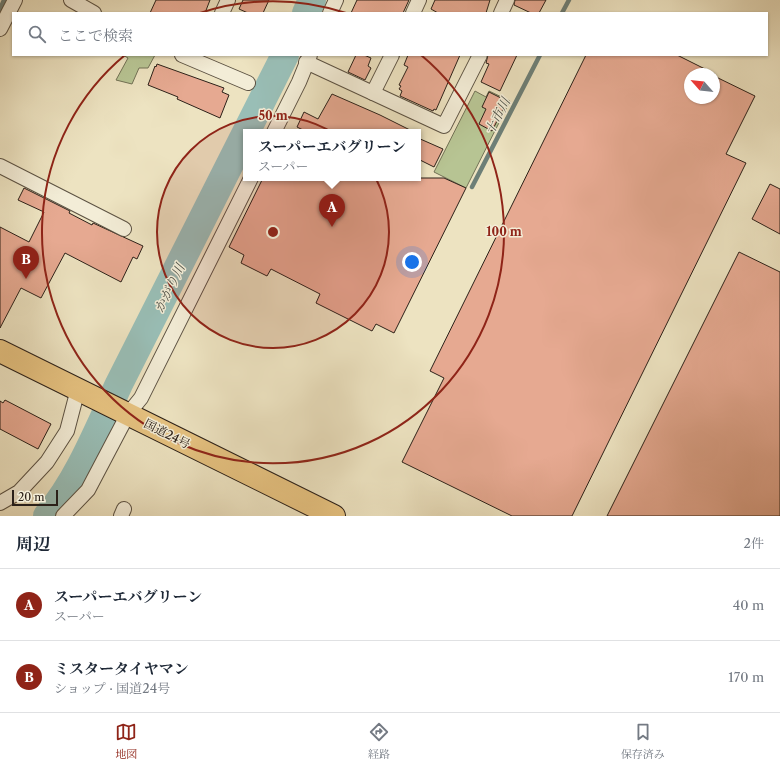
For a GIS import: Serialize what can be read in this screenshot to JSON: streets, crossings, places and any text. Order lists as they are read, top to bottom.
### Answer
{
  "streets": {
    "highway": ["国道24号"]
  },
  "water": ["十市川", "かがり川"],
  "scale_bar": "20 m",
  "north": "top left",
  "page": {
    "search": "ここで検索",
    "popup": ["スーパーエバグリーン", "スーパー"],
    "pins": ["A", "B"],
    "scale": "20 m",
    "heading": ["周辺", "2件"],
    "list": [
      {
        "mark": "A",
        "name": "スーパーエバグリーン",
        "note": "スーパー",
        "value": "40 m"
      },
      {
        "mark": "B",
        "name": "ミスタータイヤマン",
        "note": "ショップ · 国道24号",
        "value": "170 m"
      }
    ],
    "nav": ["地図", "経路", "保存済み"]
  },
  "rings": ["50 m", "100 m"]
}
